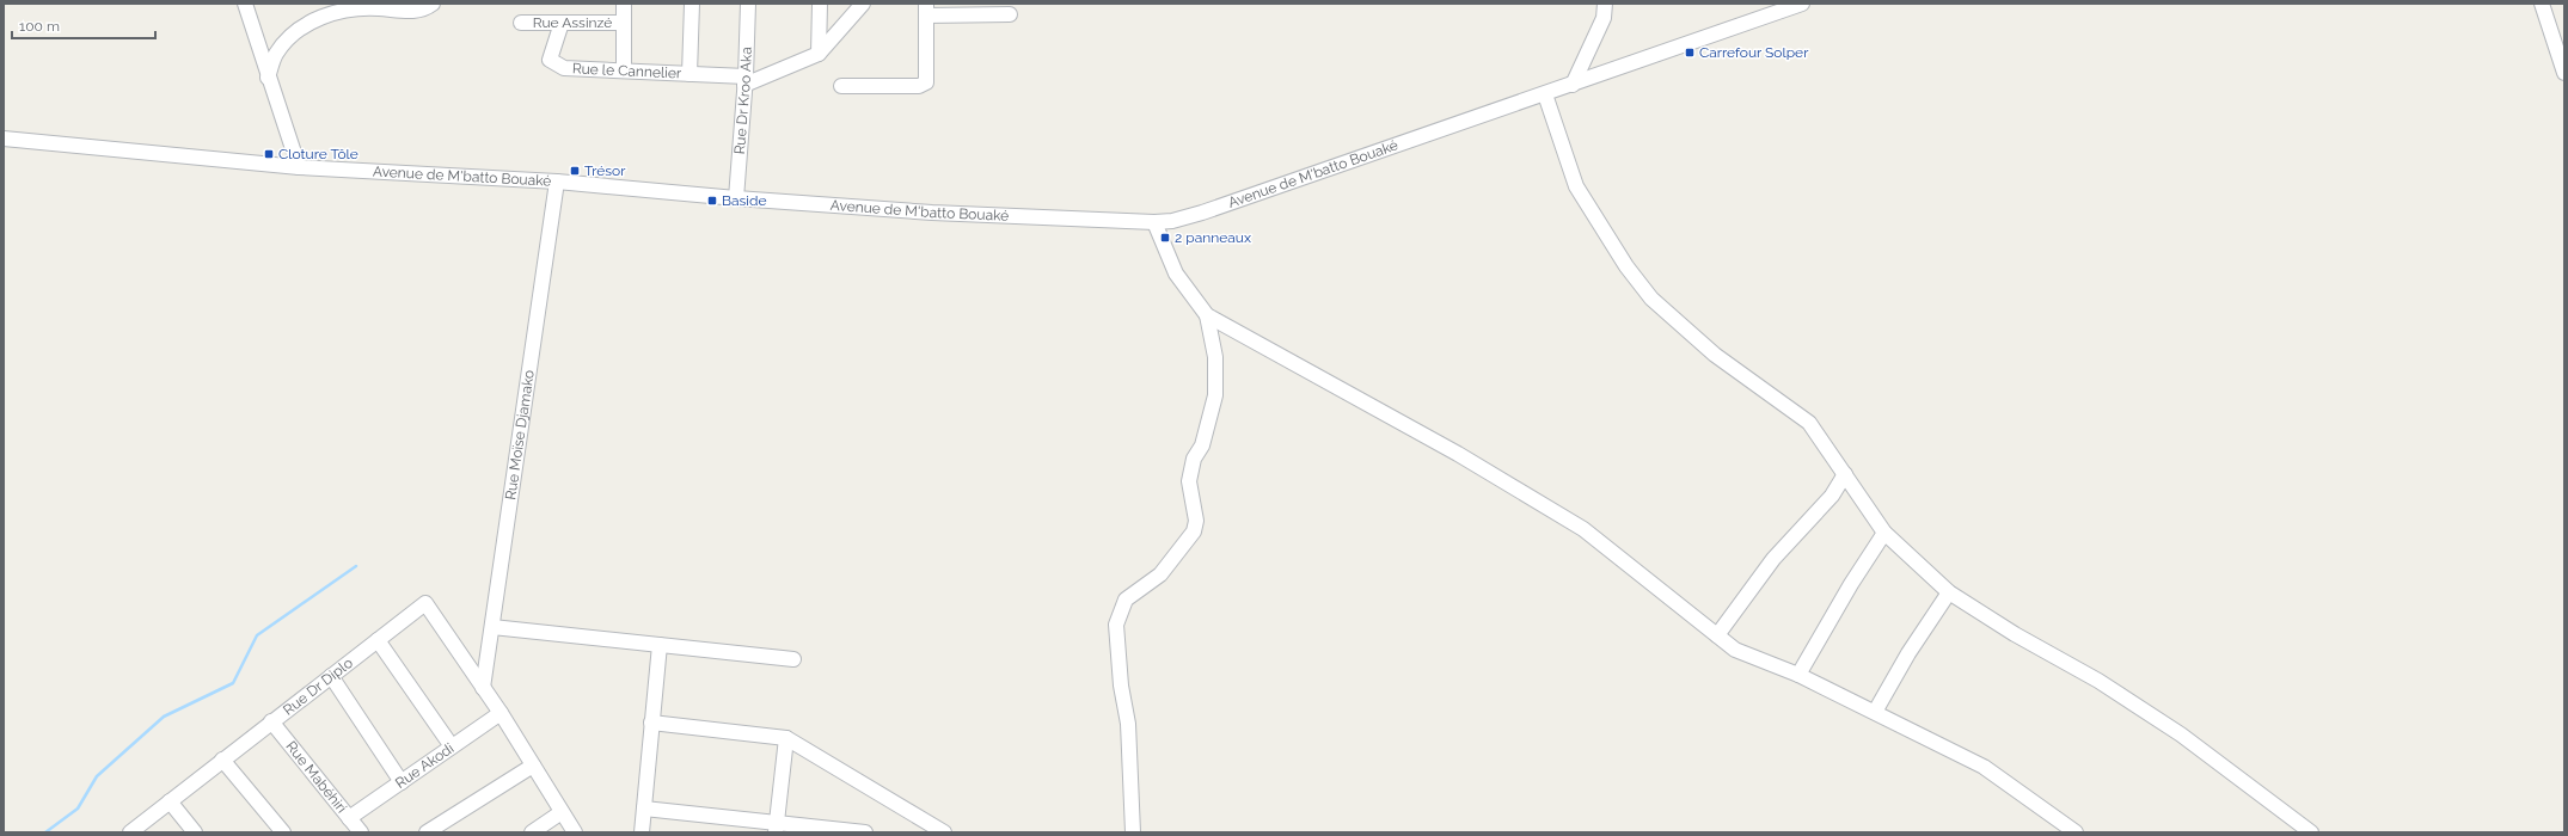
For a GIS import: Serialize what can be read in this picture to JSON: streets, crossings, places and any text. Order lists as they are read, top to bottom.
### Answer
{
  "streets": {
    "street": [
      "Rue Assinzé",
      "Rue le Cannelier",
      "Rue Dr Kroo Aka",
      "Avenue de M'batto Bouaké",
      "Rue Moïse Djamako",
      "Rue Dr Diplo",
      "Rue Akodi",
      "Rue Mabéhiri"
    ]
  },
  "crossings": [
    ["Rue Assinzé", "Rue le Cannelier"],
    ["Rue le Cannelier", "Rue Dr Kroo Aka"],
    ["Rue Dr Kroo Aka", "Avenue de M'batto Bouaké"],
    ["Avenue de M'batto Bouaké", "Rue Moïse Djamako"],
    ["Rue Moïse Djamako", "Rue Dr Diplo"],
    ["Rue Dr Diplo", "Rue Mabéhiri"],
    ["Rue Akodi", "Rue Mabéhiri"]
  ],
  "places": {
    "transit": [
      "Carrefour Solper",
      "Cloture Tôle",
      "Trésor",
      "Baside",
      "2 panneaux"
    ]
  },
  "scale_bar": "100 m"
}
